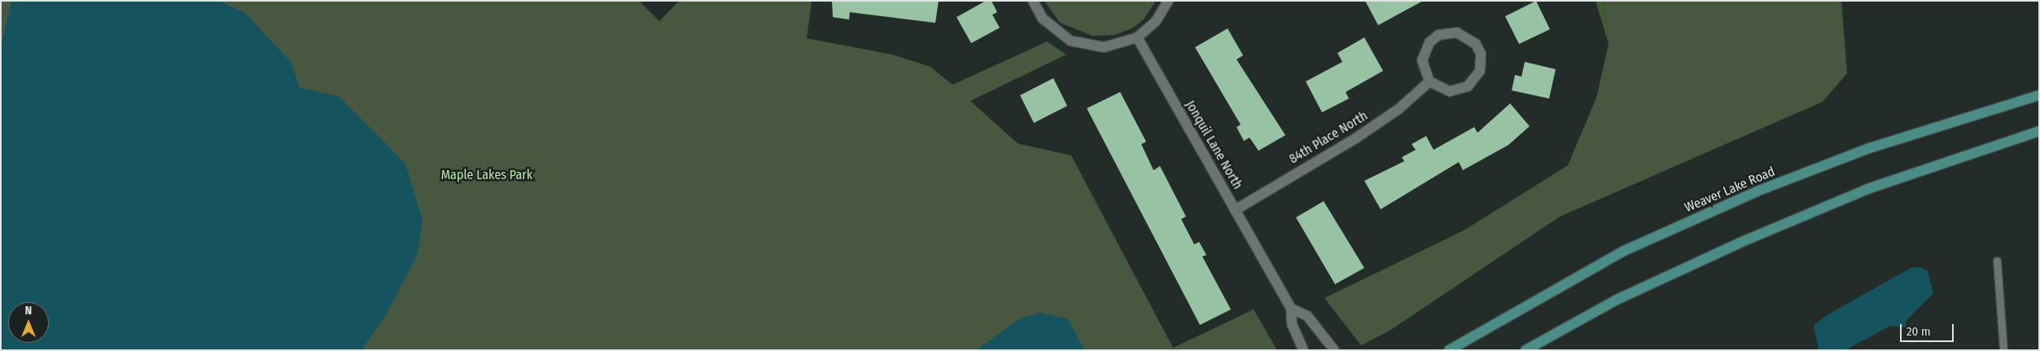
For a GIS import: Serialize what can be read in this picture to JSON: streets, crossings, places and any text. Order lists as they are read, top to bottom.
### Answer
{
  "streets": {
    "main road": ["Weaver Lake Road"],
    "street": ["84th Place North", "Jonquil Lane North"]
  },
  "crossings": [
    ["84th Place North", "Jonquil Lane North"]
  ],
  "parks": ["Maple Lakes Park"],
  "scale_bar": "20 m",
  "north": "top"
}
